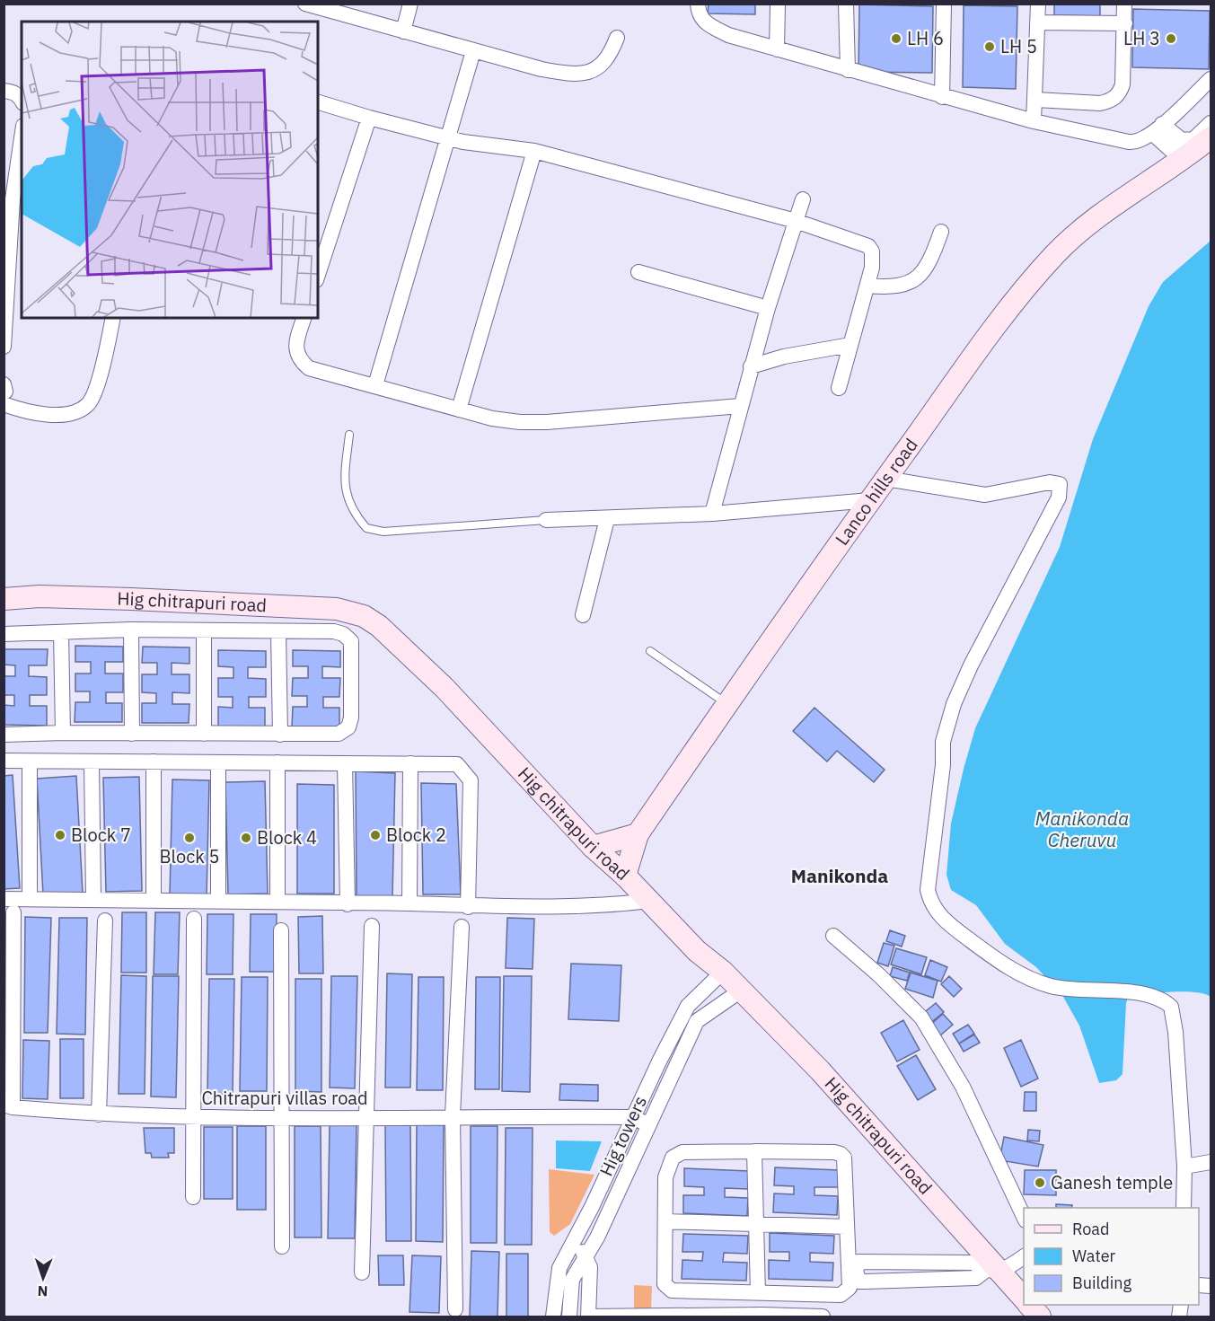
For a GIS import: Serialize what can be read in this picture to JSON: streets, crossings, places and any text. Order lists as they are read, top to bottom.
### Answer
{
  "streets": {
    "street": [
      "Lanco hills road",
      "Hig chitrapuri road",
      "Chitrapuri villas road",
      "Hig towers"
    ]
  },
  "crossings": [
    ["Lanco hills road", "Hig chitrapuri road"],
    ["Hig chitrapuri road", "Hig towers"]
  ],
  "districts": ["Manikonda"],
  "water": ["Manikonda Cheruvu"],
  "places": [
    "LH 6",
    "LH 3",
    "LH 5",
    "Block 7",
    "Block 2",
    "Block 5",
    "Block 4",
    "Ganesh temple"
  ],
  "legend": ["Road", "Water", "Building"],
  "north": "bottom"
}
